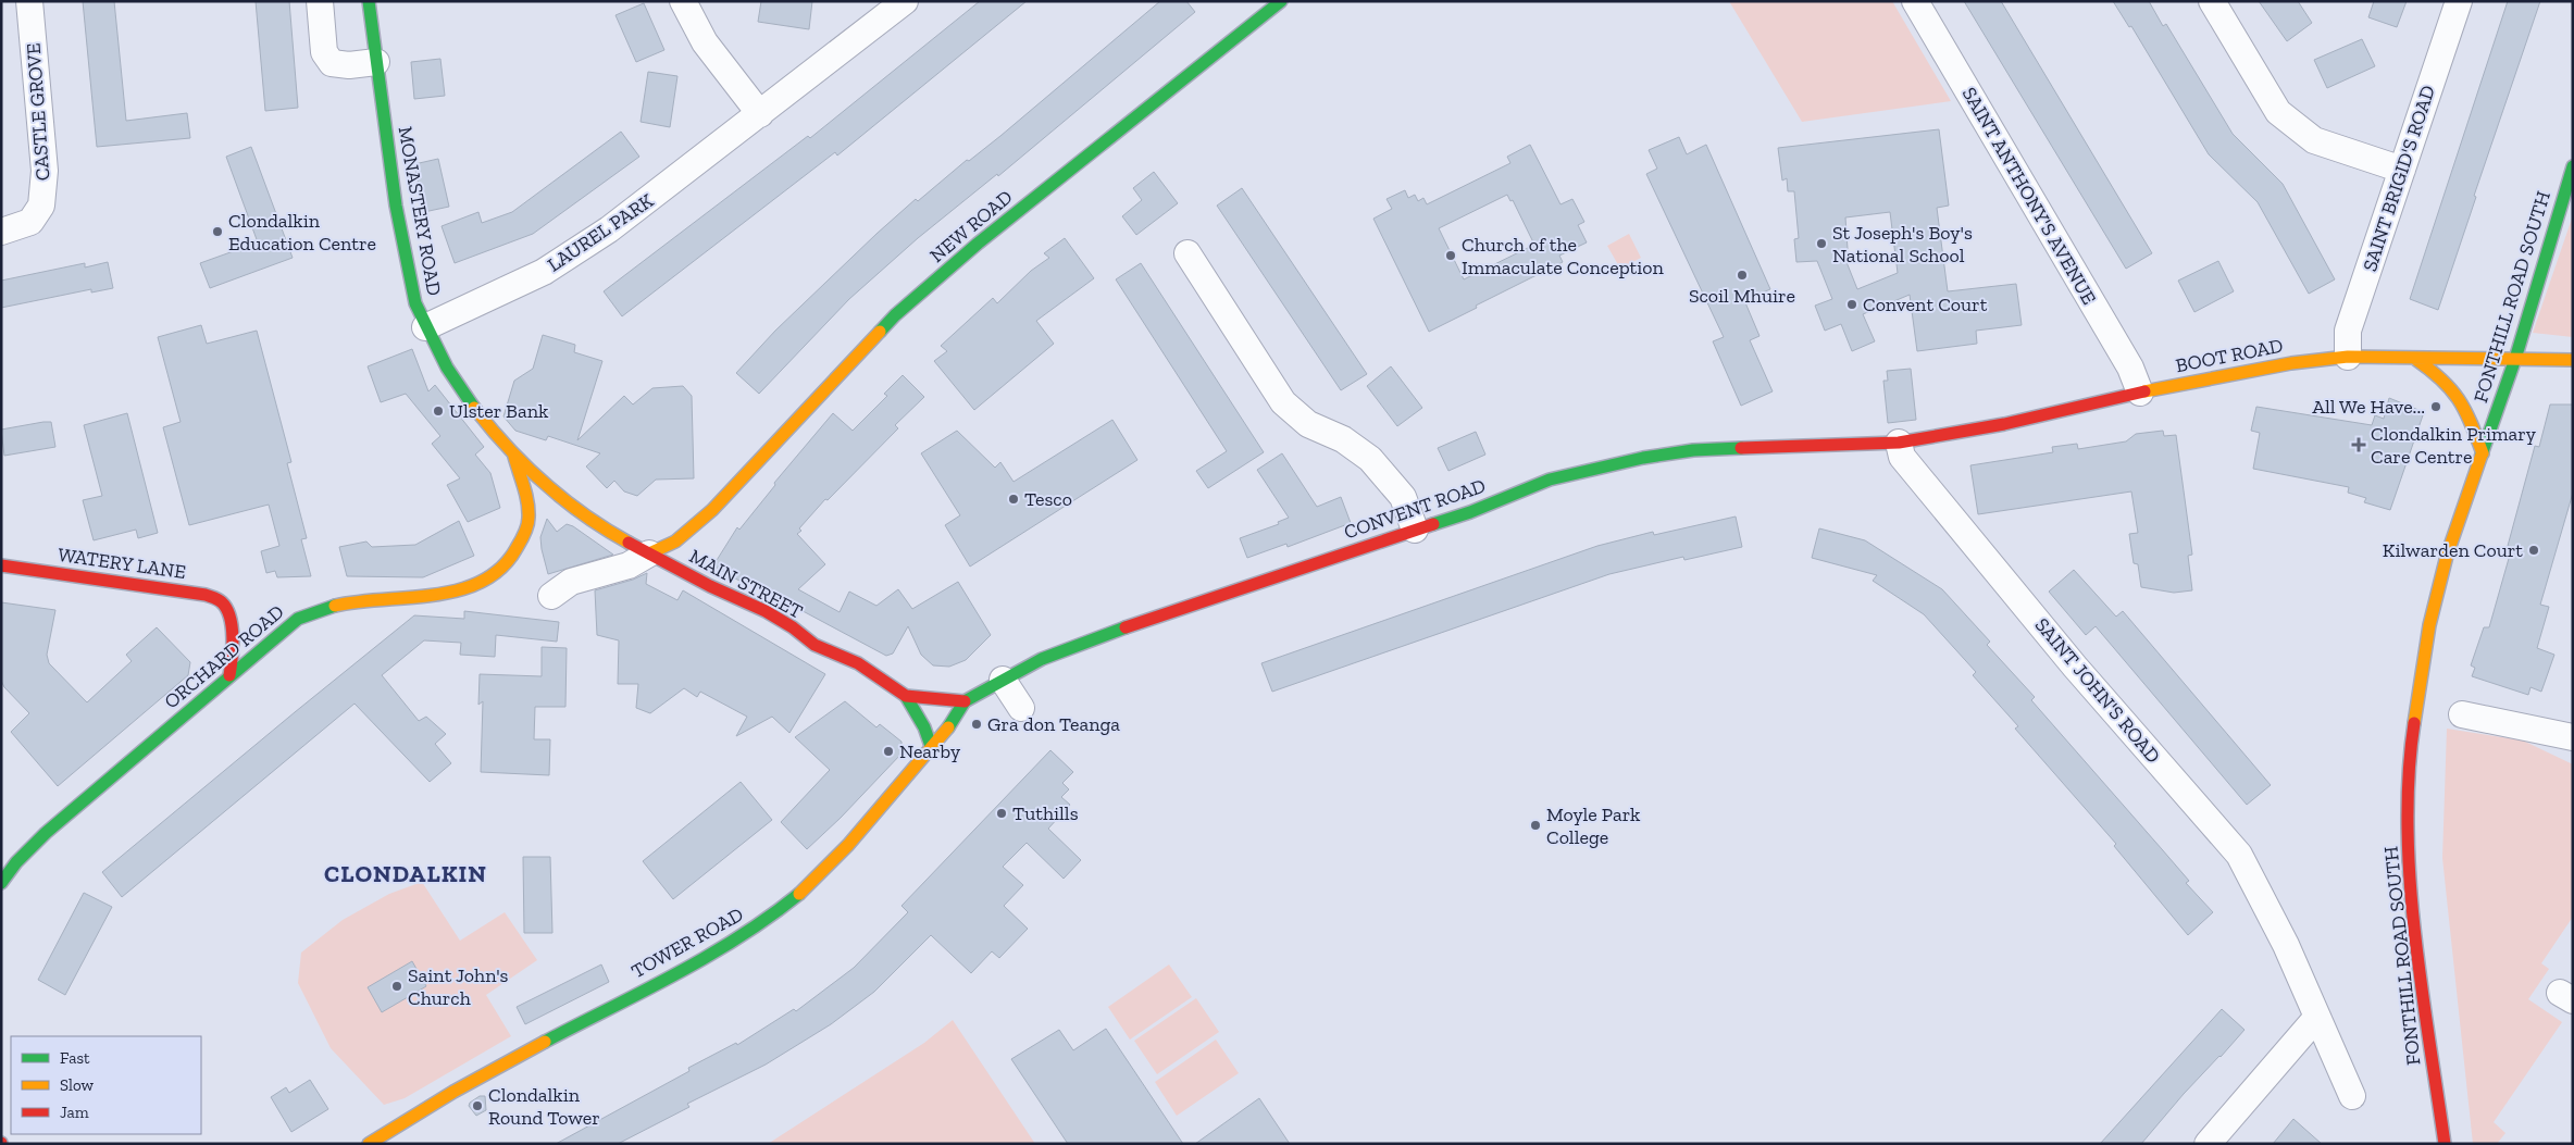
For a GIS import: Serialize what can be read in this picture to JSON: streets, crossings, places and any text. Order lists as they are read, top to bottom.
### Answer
{
  "streets": {
    "street": [
      "CASTLE GROVE",
      "SAINT BRIGID'S ROAD",
      "SAINT ANTHONY'S AVENUE",
      "MONASTERY ROAD",
      "NEW ROAD",
      "LAUREL PARK",
      "FONTHILL ROAD SOUTH",
      "BOOT ROAD",
      "CONVENT ROAD",
      "WATERY LANE",
      "MAIN STREET",
      "ORCHARD ROAD",
      "SAINT JOHN'S ROAD",
      "TOWER ROAD"
    ]
  },
  "crossings": [
    ["SAINT BRIGID'S ROAD", "BOOT ROAD"],
    ["SAINT ANTHONY'S AVENUE", "BOOT ROAD"],
    ["MONASTERY ROAD", "LAUREL PARK"],
    ["MONASTERY ROAD", "MAIN STREET"],
    ["MONASTERY ROAD", "ORCHARD ROAD"],
    ["NEW ROAD", "MAIN STREET"],
    ["FONTHILL ROAD SOUTH", "BOOT ROAD"],
    ["BOOT ROAD", "CONVENT ROAD"],
    ["BOOT ROAD", "SAINT JOHN'S ROAD"],
    ["CONVENT ROAD", "MAIN STREET"],
    ["CONVENT ROAD", "SAINT JOHN'S ROAD"],
    ["CONVENT ROAD", "TOWER ROAD"],
    ["MAIN STREET", "TOWER ROAD"]
  ],
  "districts": ["CLONDALKIN"],
  "places": {
    "other": [
      "Clondalkin Education Centre",
      "St Joseph's Boy's National School",
      "Church of the Immaculate Conception",
      "Scoil Mhuire",
      "Convent Court",
      "All We Have...",
      "Ulster Bank",
      "Tesco",
      "Kilwarden Court",
      "Gra don Teanga",
      "Nearby",
      "Tuthills",
      "Moyle Park College",
      "Saint John's Church",
      "Clondalkin Round Tower"
    ],
    "health": ["Clondalkin Primary Care Centre"]
  },
  "legend": ["Fast", "Slow", "Jam"]
}
